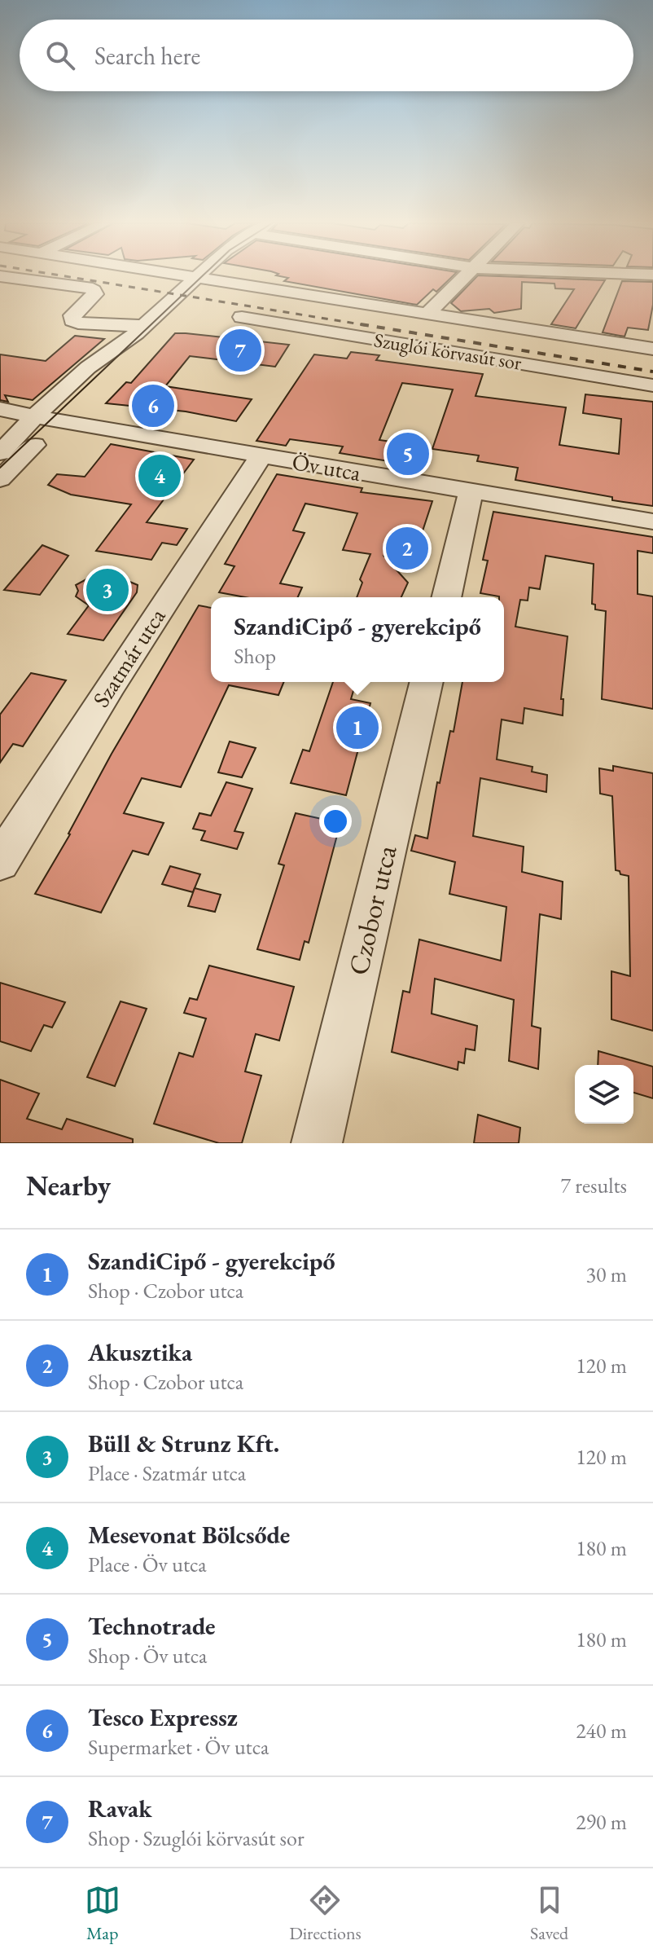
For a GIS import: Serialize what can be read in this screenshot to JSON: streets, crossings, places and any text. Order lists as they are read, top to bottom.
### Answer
{
  "streets": {
    "street": [
      "Szuglói körvasút sor",
      "Öv utca",
      "Szatmár utca",
      "Czobor utca"
    ]
  },
  "crossings": [
    ["Öv utca", "Szatmár utca"]
  ],
  "page": {
    "search": "Search here",
    "pins": [
      "7",
      "6",
      "5",
      "4",
      "2",
      "3",
      "1"
    ],
    "popup": ["SzandiCipő - gyerekcipő", "Shop"],
    "heading": ["Nearby", "7 results"],
    "list": [
      {
        "mark": "1",
        "name": "SzandiCipő - gyerekcipő",
        "note": "Shop · Czobor utca",
        "value": "30 m"
      },
      {
        "mark": "2",
        "name": "Akusztika",
        "note": "Shop · Czobor utca",
        "value": "120 m"
      },
      {
        "mark": "3",
        "name": "Büll & Strunz Kft.",
        "note": "Place · Szatmár utca",
        "value": "120 m"
      },
      {
        "mark": "4",
        "name": "Mesevonat Bölcsőde",
        "note": "Place · Öv utca",
        "value": "180 m"
      },
      {
        "mark": "5",
        "name": "Technotrade",
        "note": "Shop · Öv utca",
        "value": "180 m"
      },
      {
        "mark": "6",
        "name": "Tesco Expressz",
        "note": "Supermarket · Öv utca",
        "value": "240 m"
      },
      {
        "mark": "7",
        "name": "Ravak",
        "note": "Shop · Szuglói körvasút sor",
        "value": "290 m"
      }
    ],
    "nav": ["Map", "Directions", "Saved"]
  }
}
